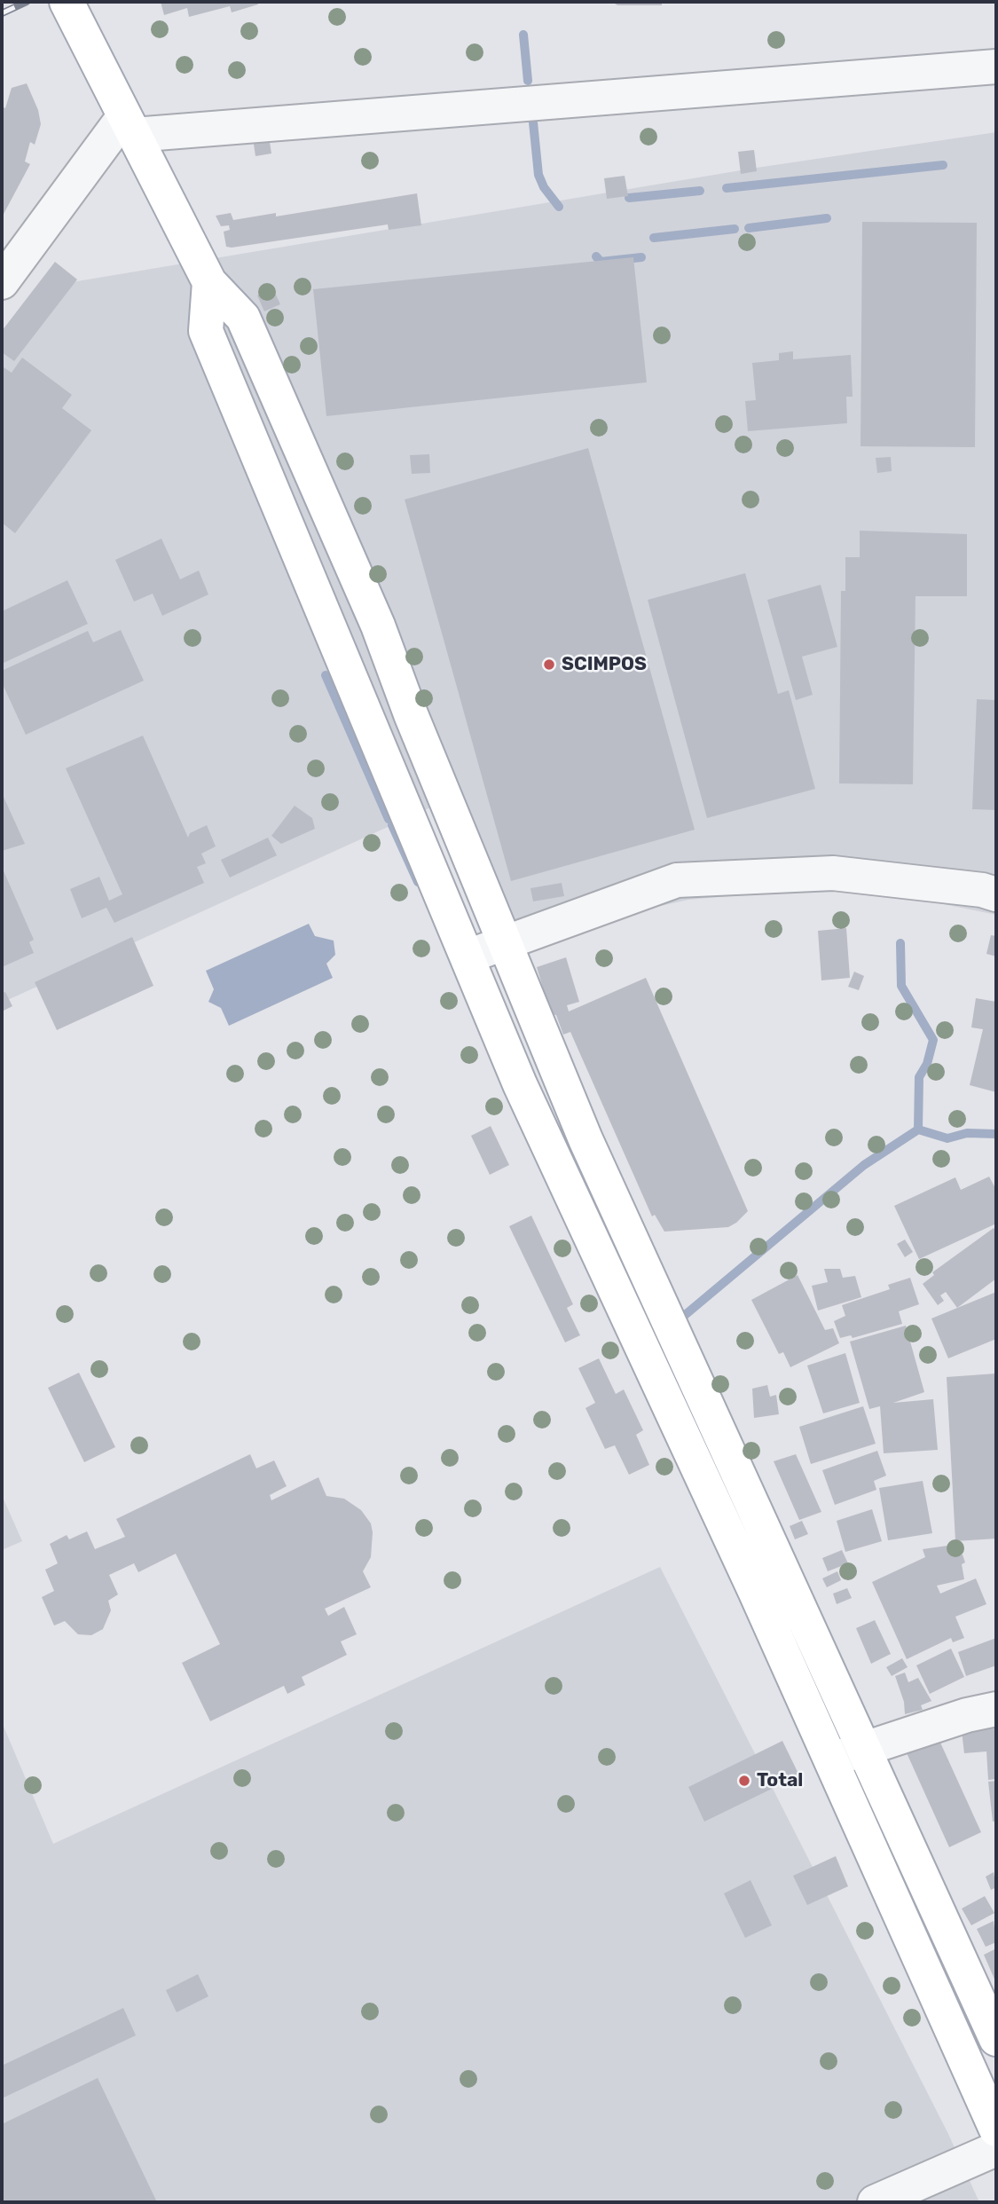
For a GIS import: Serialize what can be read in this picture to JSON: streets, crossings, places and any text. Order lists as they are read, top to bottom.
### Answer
{
  "places": ["SCIMPOS", "Total"]
}
